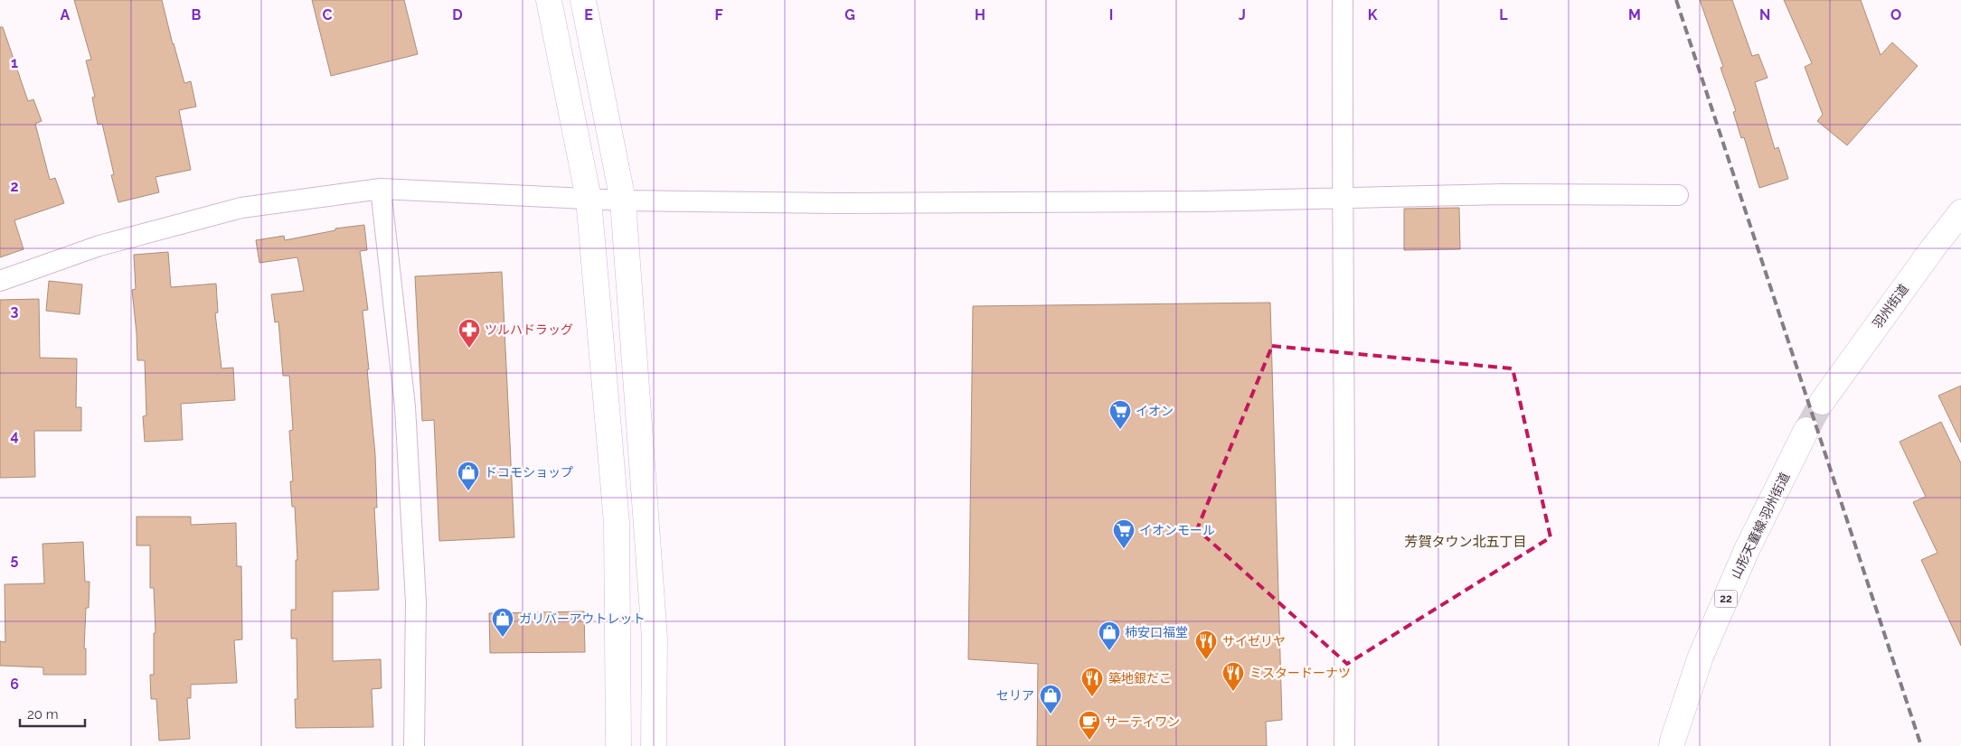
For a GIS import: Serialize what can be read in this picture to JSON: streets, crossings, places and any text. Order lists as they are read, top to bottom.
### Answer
{
  "streets": {
    "street": ["羽州街道", "山形天童線;羽州街道", "22"]
  },
  "districts": ["芳賀タウン北五丁目"],
  "places": {
    "pharmacy": ["ツルハドラッグ"],
    "supermarket": ["イオン", "イオンモール"],
    "shop": [
      "ドコモショップ",
      "ガリバーアウトレット",
      "柿安口福堂",
      "セリア"
    ],
    "restaurant": ["サイゼリヤ", "ミスタードーナツ", "築地銀だこ"],
    "cafe": ["サーティワン"]
  },
  "scale_bar": "20 m",
  "grid": {
    "columns": [
      "A",
      "B",
      "C",
      "D",
      "E",
      "F",
      "G",
      "H",
      "I",
      "J",
      "K",
      "L",
      "M",
      "N",
      "O"
    ],
    "rows": [
      "1",
      "2",
      "3",
      "4",
      "5",
      "6"
    ]
  }
}
